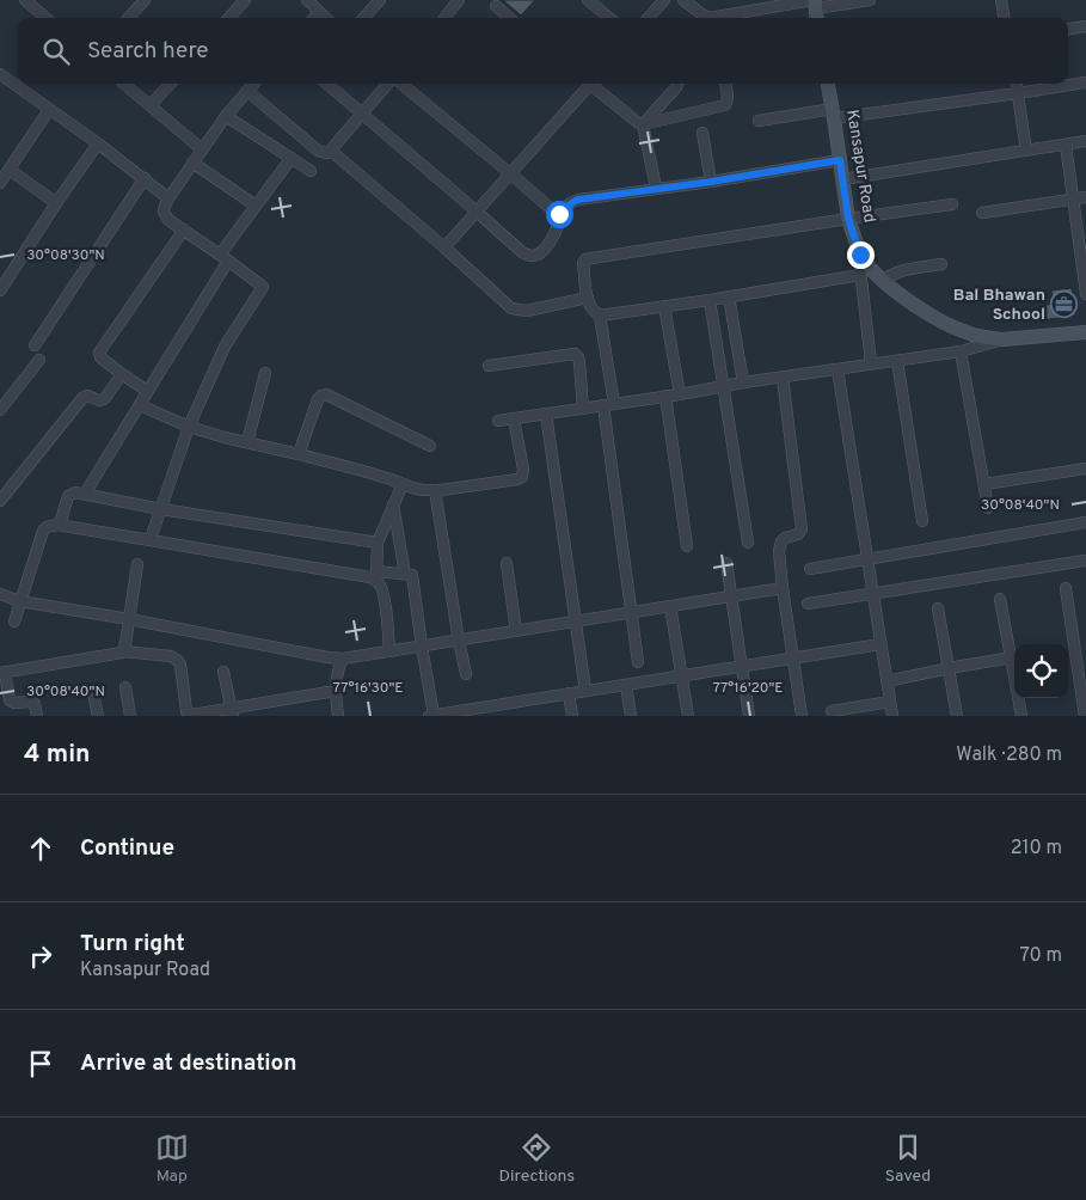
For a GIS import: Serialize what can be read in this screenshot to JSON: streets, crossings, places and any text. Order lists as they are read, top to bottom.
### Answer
{
  "streets": {
    "street": ["Kansapur Road"]
  },
  "places": {
    "office": ["Bal Bhawan School"]
  },
  "page": {
    "search": "Search here",
    "heading": ["4 min", "Walk · 280 m"],
    "list": [
      ["Continue", "210 m"],
      ["Turn right", "Kansapur Road", "70 m"],
      "Arrive at destination"
    ],
    "nav": ["Map", "Directions", "Saved"]
  },
  "coordinates": [
    "30°08'30\"N",
    "30°08'40\"N",
    "77°16'30\"E",
    "77°16'20\"E"
  ]
}
